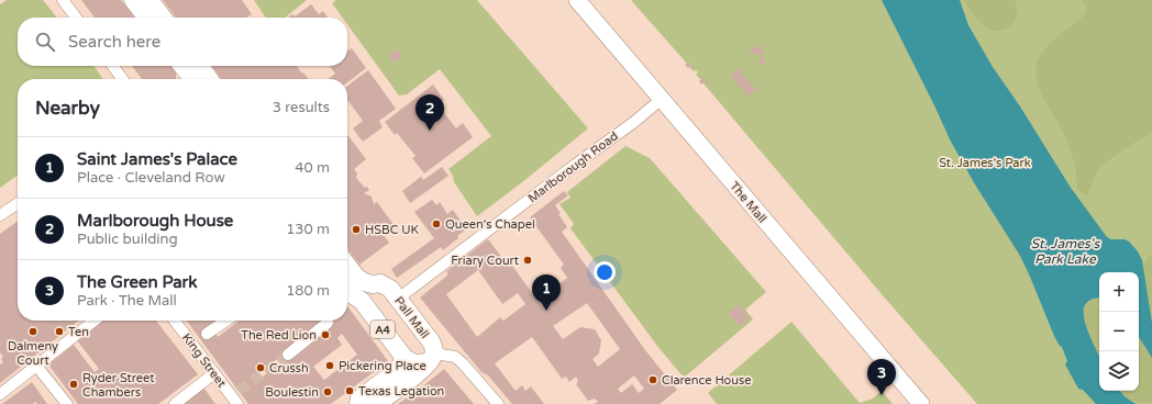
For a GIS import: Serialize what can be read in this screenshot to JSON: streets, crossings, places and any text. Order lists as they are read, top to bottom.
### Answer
{
  "streets": {
    "main road": ["Pall Mall", "A4"],
    "street": ["Marlborough Road", "The Mall", "King Street"]
  },
  "crossings": [
    ["Marlborough Road", "The Mall"],
    ["Marlborough Road", "Pall Mall"]
  ],
  "water": ["St. James's Park Lake"],
  "parks": ["St. James's Park"],
  "places": [
    "Queen's Chapel",
    "HSBC UK",
    "Friary Court",
    "Dalmeny Court",
    "Ten",
    "The Red Lion",
    "Pickering Place",
    "Crussh",
    "Clarence House",
    "Ryder Street Chambers",
    "Texas Legation",
    "Boulestin"
  ],
  "page": {
    "search": "Search here",
    "heading": ["Nearby", "3 results"],
    "pins": ["2", "1", "3"],
    "list": [
      {
        "mark": "1",
        "name": "Saint James's Palace",
        "note": "Place · Cleveland Row",
        "value": "40 m"
      },
      {
        "mark": "2",
        "name": "Marlborough House",
        "note": "Public building",
        "value": "130 m"
      },
      {
        "mark": "3",
        "name": "The Green Park",
        "note": "Park · The Mall",
        "value": "180 m"
      }
    ],
    "map_buttons": ["+", "−"]
  }
}
